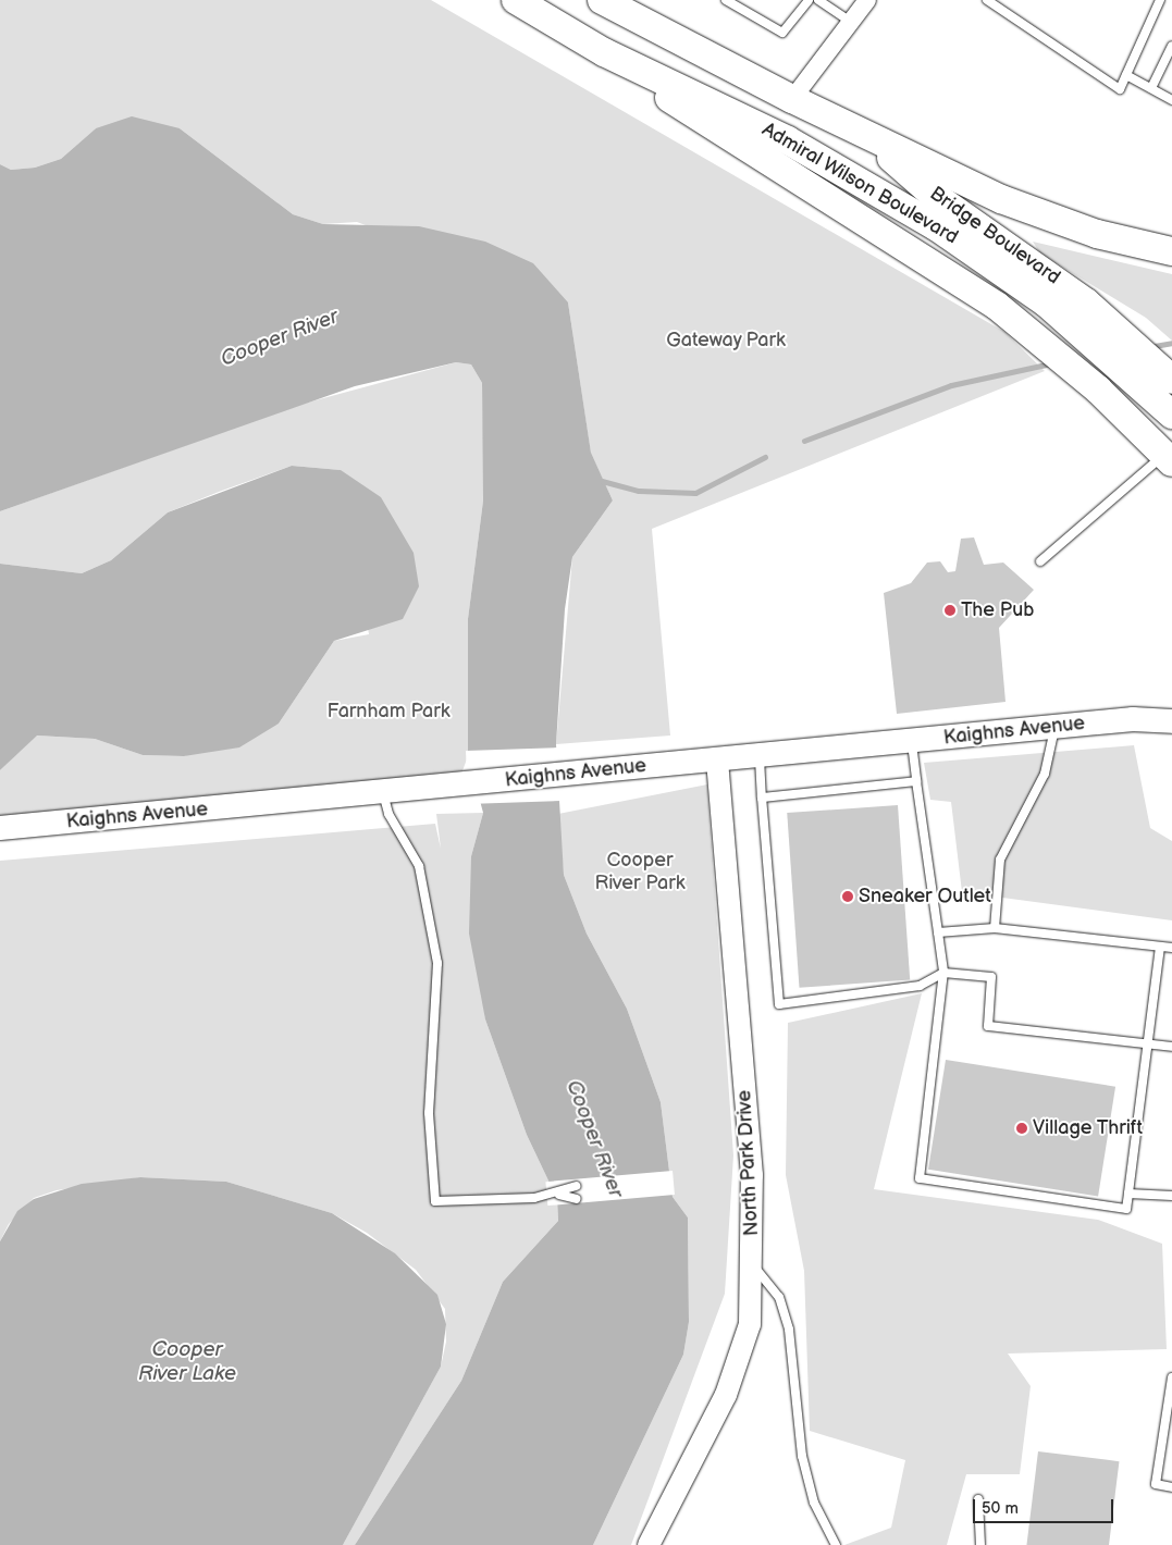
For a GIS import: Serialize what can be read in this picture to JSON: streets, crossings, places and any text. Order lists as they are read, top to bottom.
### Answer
{
  "streets": {
    "highway": ["Admiral Wilson Boulevard", "Bridge Boulevard"],
    "main road": ["Kaighns Avenue"],
    "street": ["North Park Drive"]
  },
  "crossings": [
    ["Admiral Wilson Boulevard", "Bridge Boulevard"],
    ["Kaighns Avenue", "North Park Drive"]
  ],
  "water": ["Cooper River", "Cooper River Lake"],
  "parks": ["Gateway Park", "Farnham Park", "Cooper River Park"],
  "places": ["The Pub", "Sneaker Outlet", "Village Thrift"],
  "scale_bar": "50 m"
}
